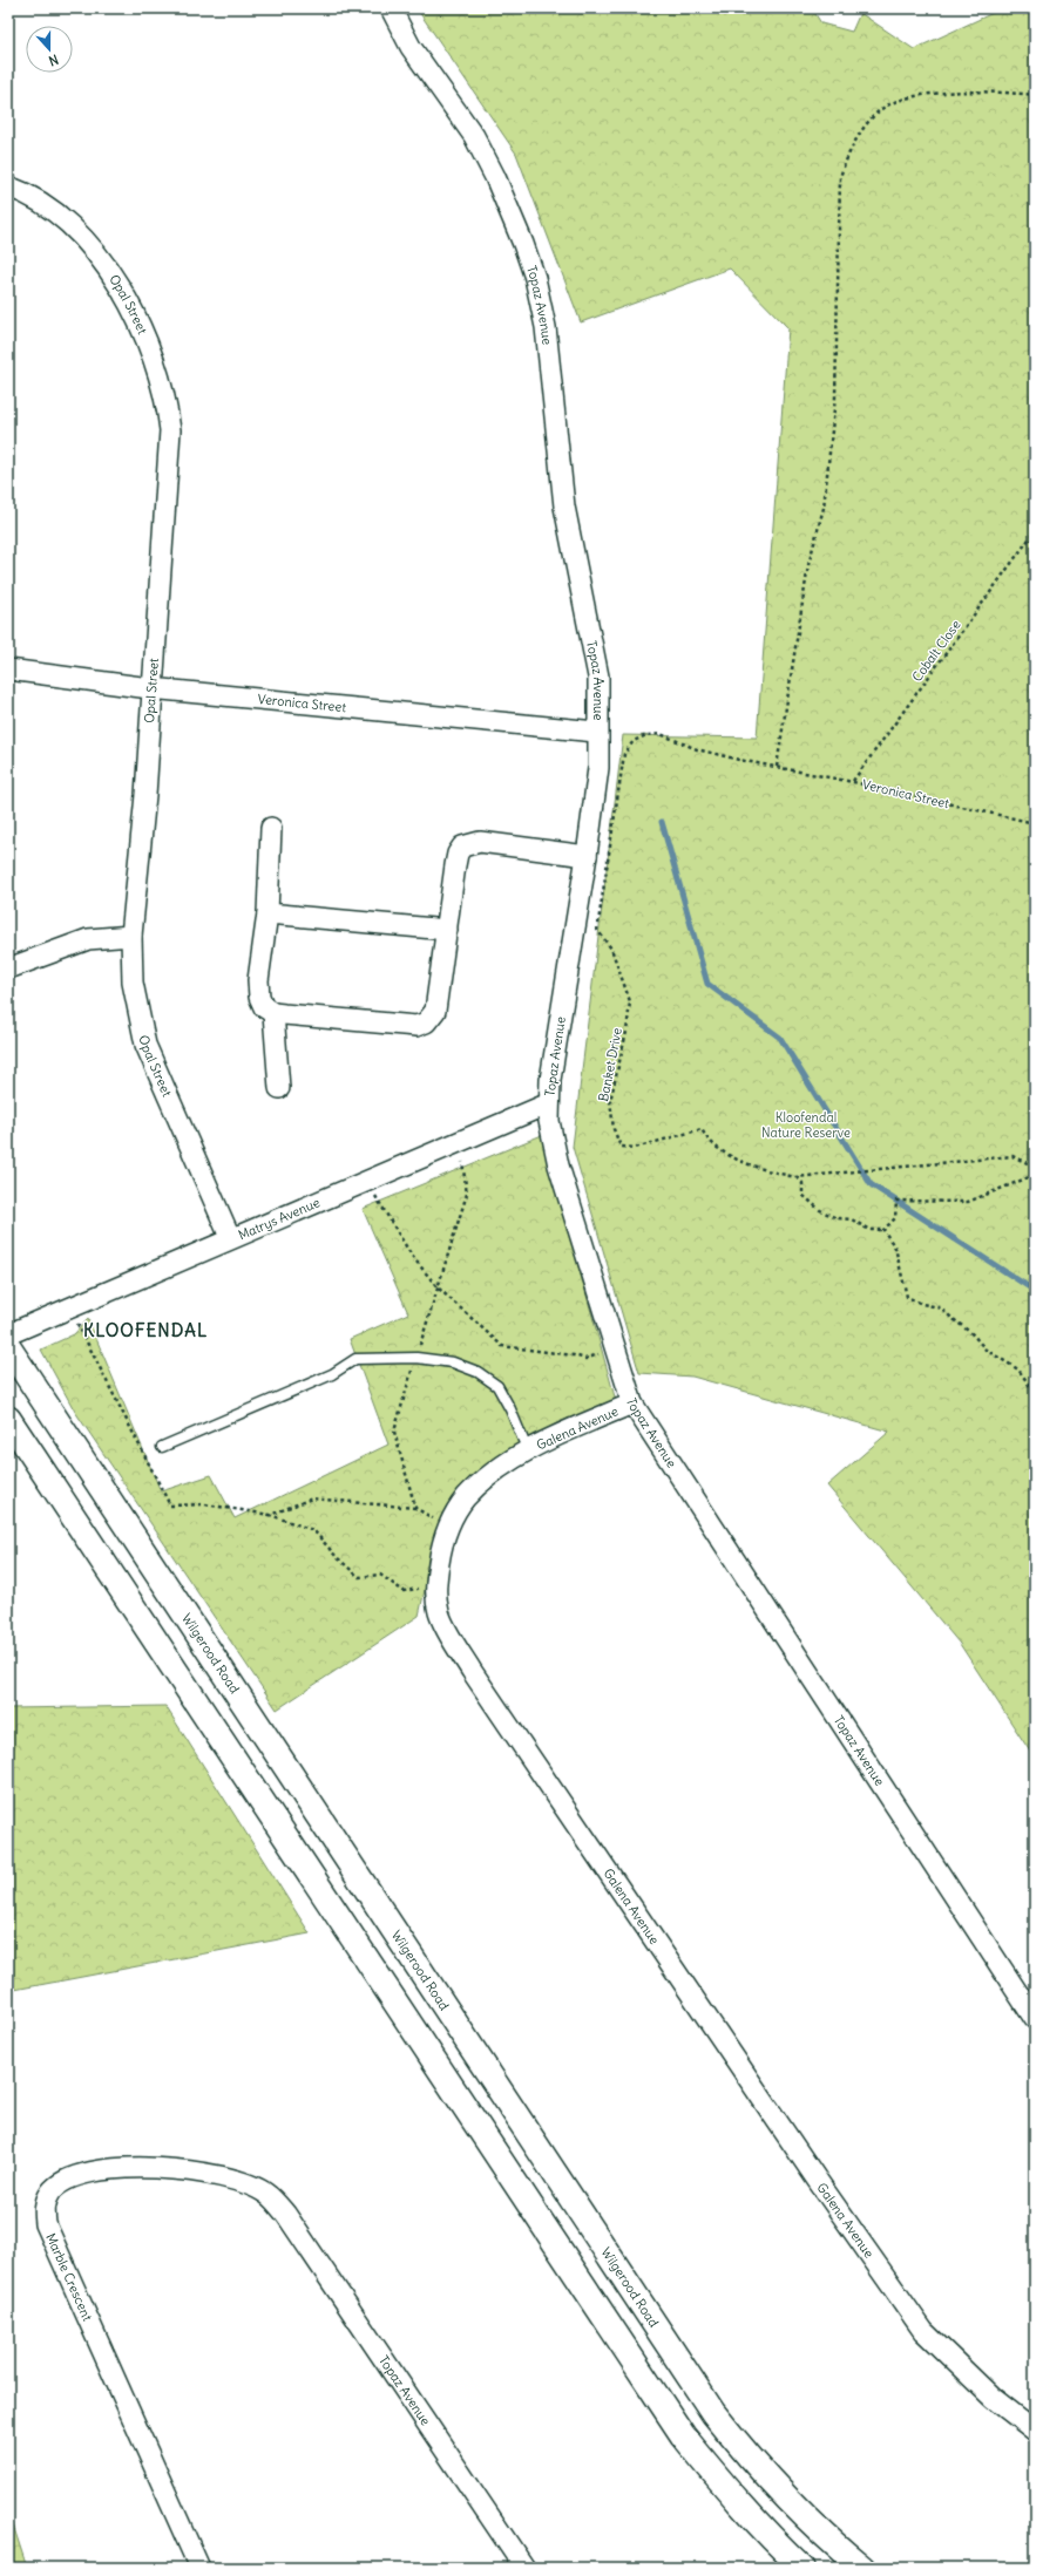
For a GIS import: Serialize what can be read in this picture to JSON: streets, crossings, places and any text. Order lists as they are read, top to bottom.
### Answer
{
  "streets": {
    "street": [
      "Opal Street",
      "Topaz Avenue",
      "Veronica Street",
      "Matrys Avenue",
      "Galena Avenue",
      "Wilgerood Road",
      "Marble Crescent"
    ],
    "path": ["Cobalt Close", "Banket Drive"]
  },
  "crossings": [
    ["Opal Street", "Veronica Street"],
    ["Opal Street", "Matrys Avenue"],
    ["Topaz Avenue", "Veronica Street"],
    ["Topaz Avenue", "Matrys Avenue"],
    ["Topaz Avenue", "Galena Avenue"],
    ["Topaz Avenue", "Marble Crescent"],
    ["Cobalt Close", "Veronica Street"],
    ["Veronica Street", "Banket Drive"]
  ],
  "districts": ["KLOOFENDAL"],
  "parks": ["Kloofendal Nature Reserve"],
  "north": "bottom"
}
